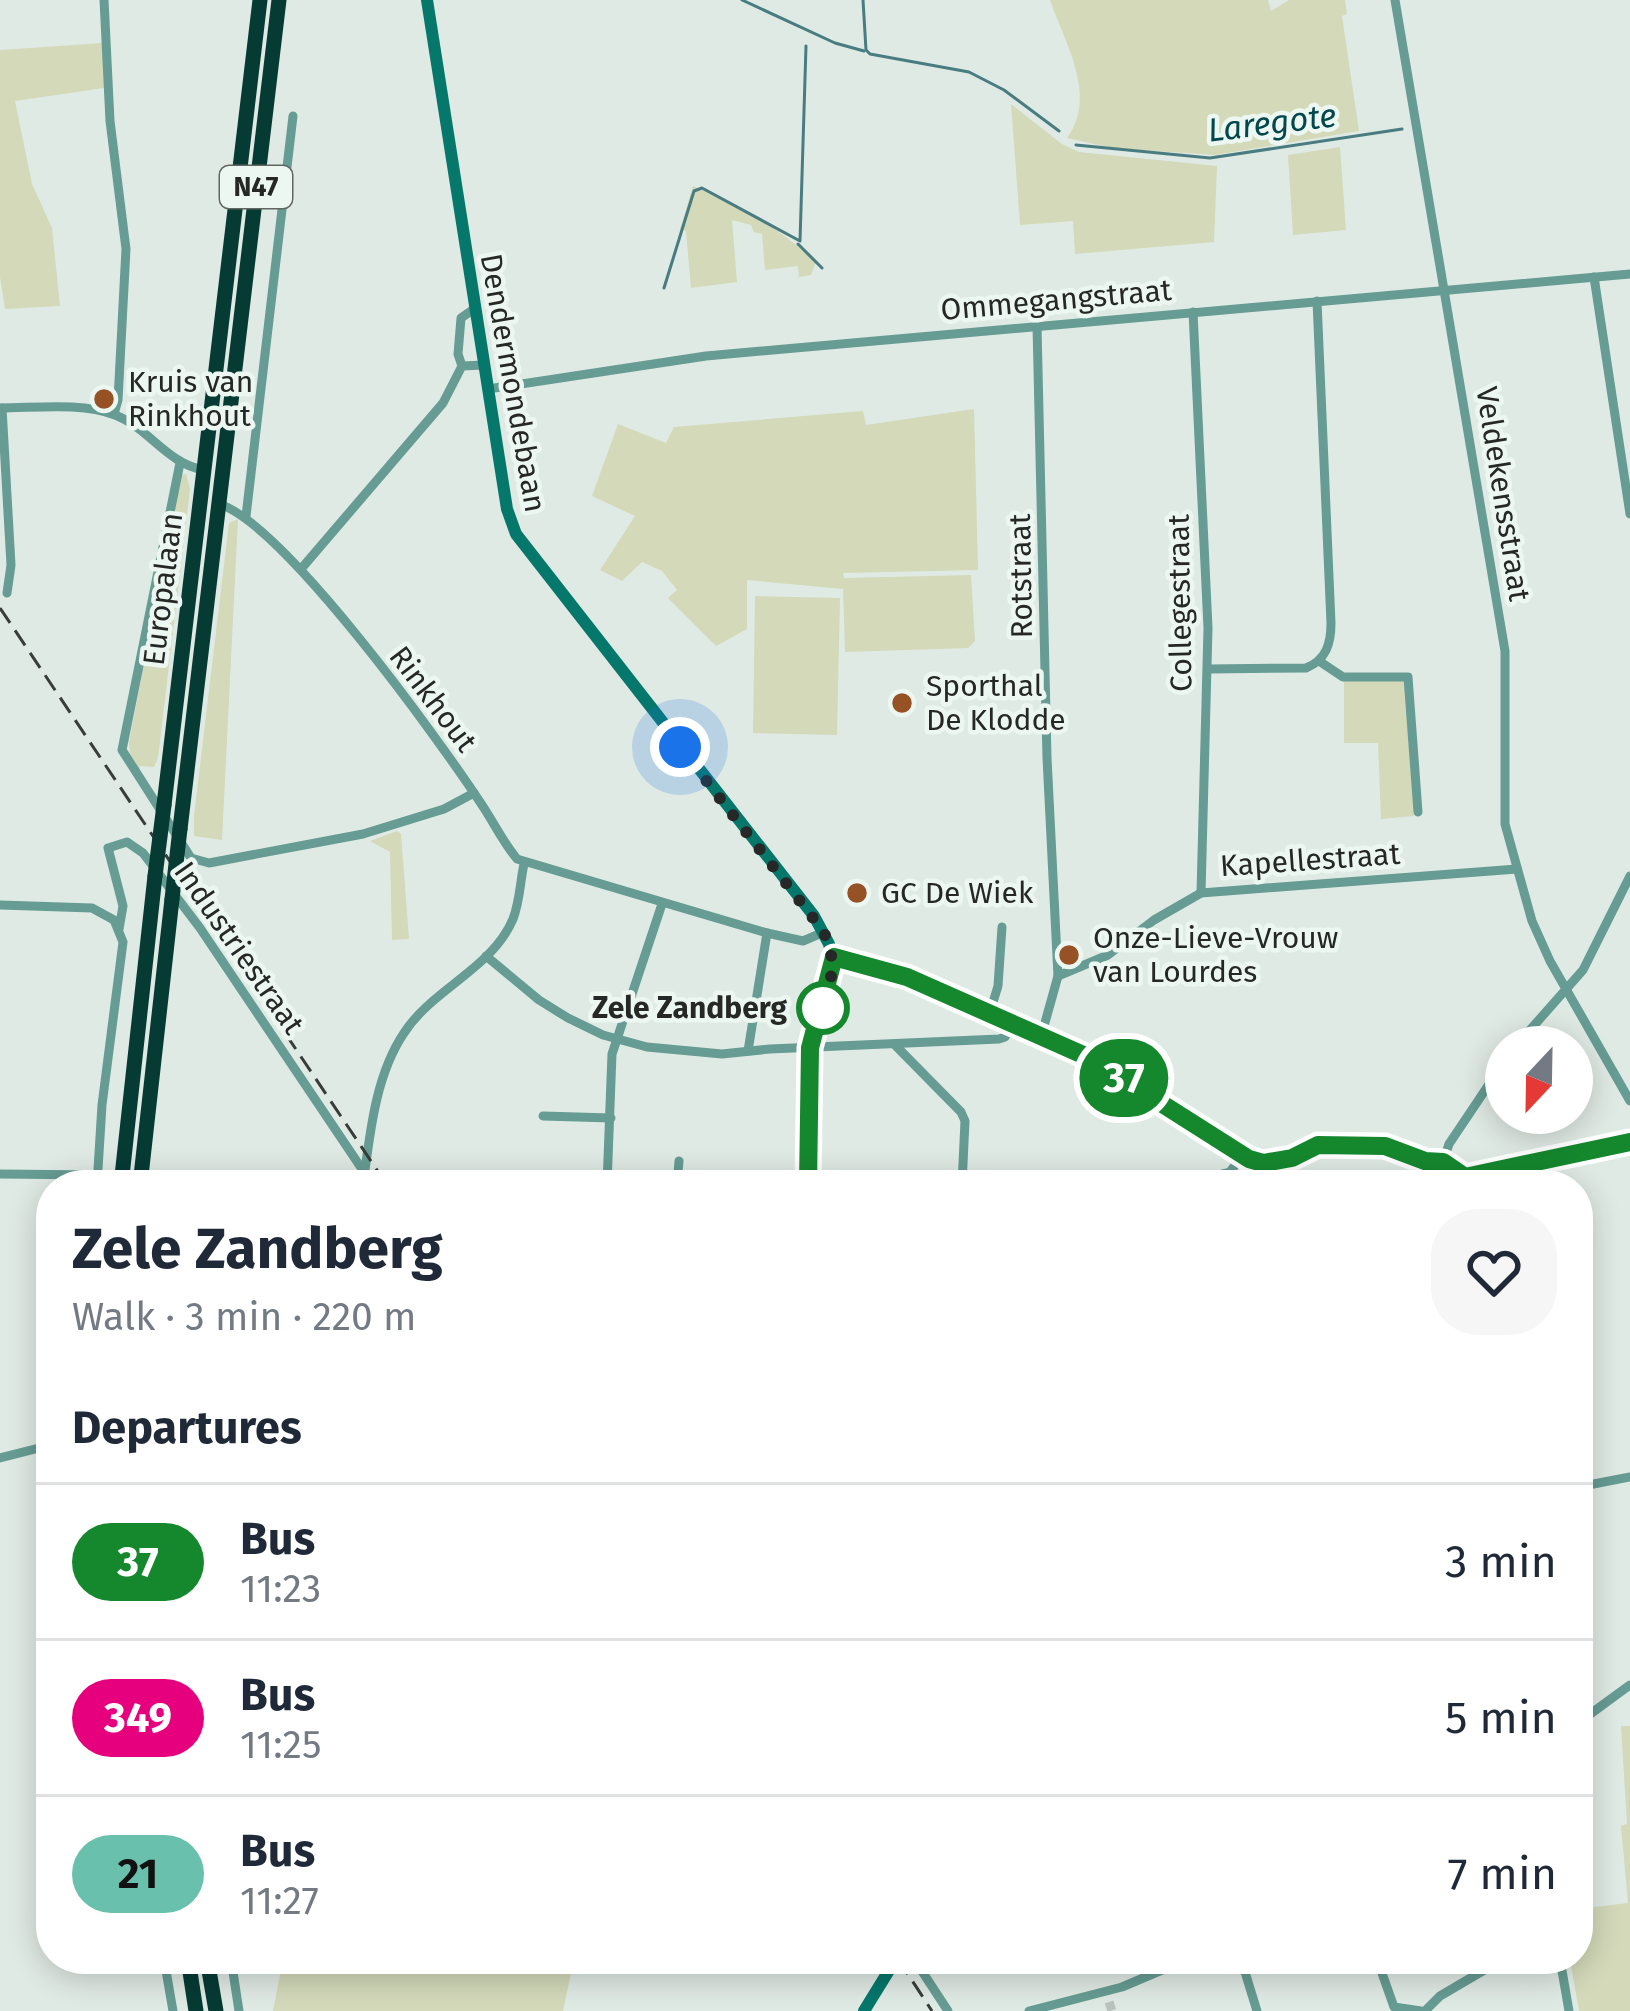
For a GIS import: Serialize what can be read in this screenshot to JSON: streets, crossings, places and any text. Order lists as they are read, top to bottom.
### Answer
{
  "streets": {
    "highway": ["N47", "Europalaan"],
    "street": [
      "Ommegangstraat",
      "Dendermondebaan",
      "Veldekensstraat",
      "Rotstraat",
      "Collegestraat",
      "Rinkhout",
      "Kapellestraat",
      "Industriestraat"
    ]
  },
  "crossings": [
    ["Ommegangstraat", "Dendermondebaan"],
    ["Ommegangstraat", "Veldekensstraat"],
    ["Ommegangstraat", "Rotstraat"],
    ["Ommegangstraat", "Collegestraat"],
    ["Veldekensstraat", "Kapellestraat"],
    ["Rotstraat", "Kapellestraat"],
    ["Europalaan", "Rinkhout"],
    ["Collegestraat", "Kapellestraat"]
  ],
  "water": ["Laregote"],
  "places": [
    "Kruis van Rinkhout",
    "Sporthal De Klodde",
    "GC De Wiek",
    "Onze-Lieve-Vrouw van Lourdes",
    "Zele Zandberg"
  ],
  "lines": ["bus line 37"],
  "north": "bottom",
  "page": {
    "on_map": "37",
    "heading": [
      ["Zele Zandberg", "Walk · 3 min · 220 m"],
      "Departures"
    ],
    "list": [
      {
        "mark": "37",
        "name": "Bus",
        "note": "11:23",
        "value": "3 min"
      },
      {
        "mark": "349",
        "name": "Bus",
        "note": "11:25",
        "value": "5 min"
      },
      {
        "mark": "21",
        "name": "Bus",
        "note": "11:27",
        "value": "7 min"
      }
    ]
  }
}
